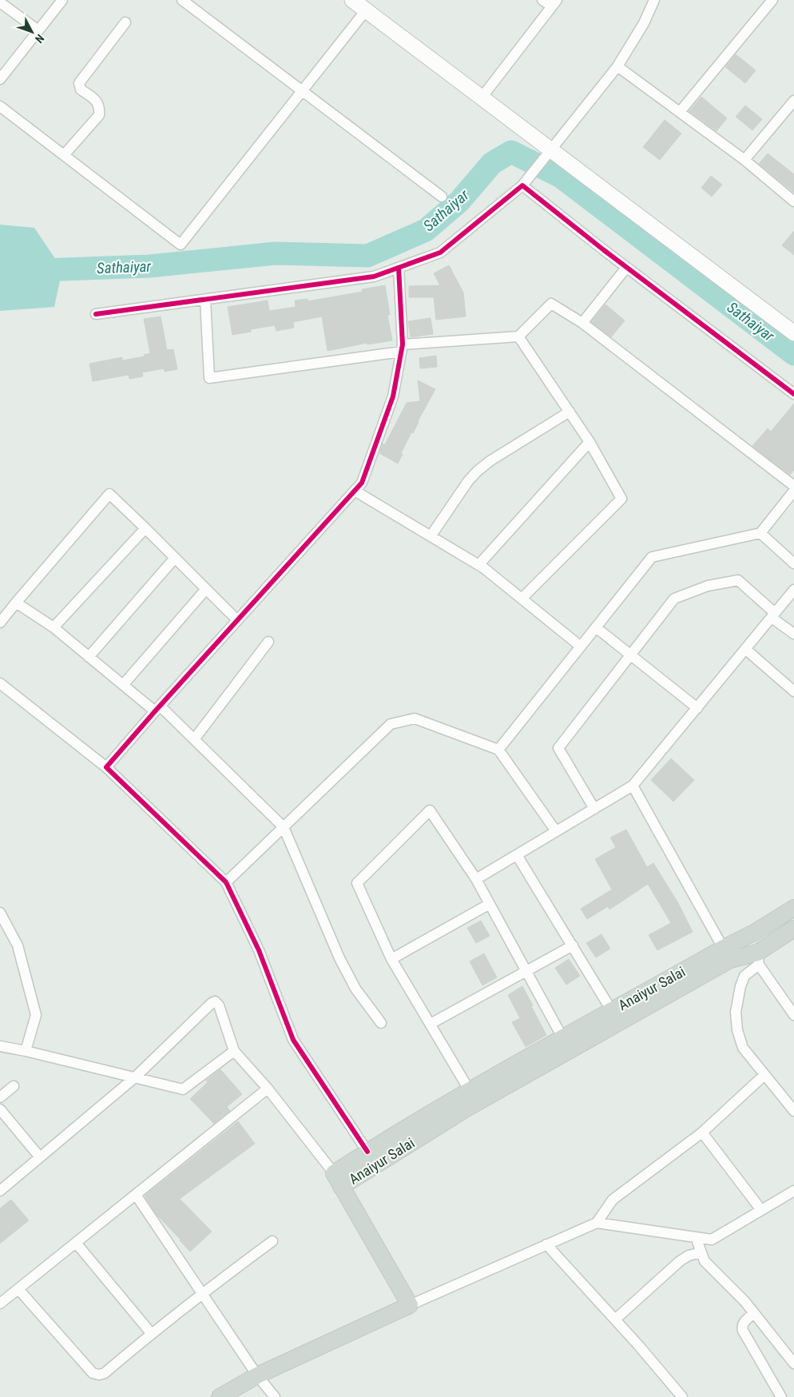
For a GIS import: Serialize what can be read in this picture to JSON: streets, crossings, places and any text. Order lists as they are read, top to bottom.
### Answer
{
  "streets": {
    "main road": ["Anaiyur Salai"]
  },
  "water": ["Sathaiyar"],
  "north": "bottom right"
}
